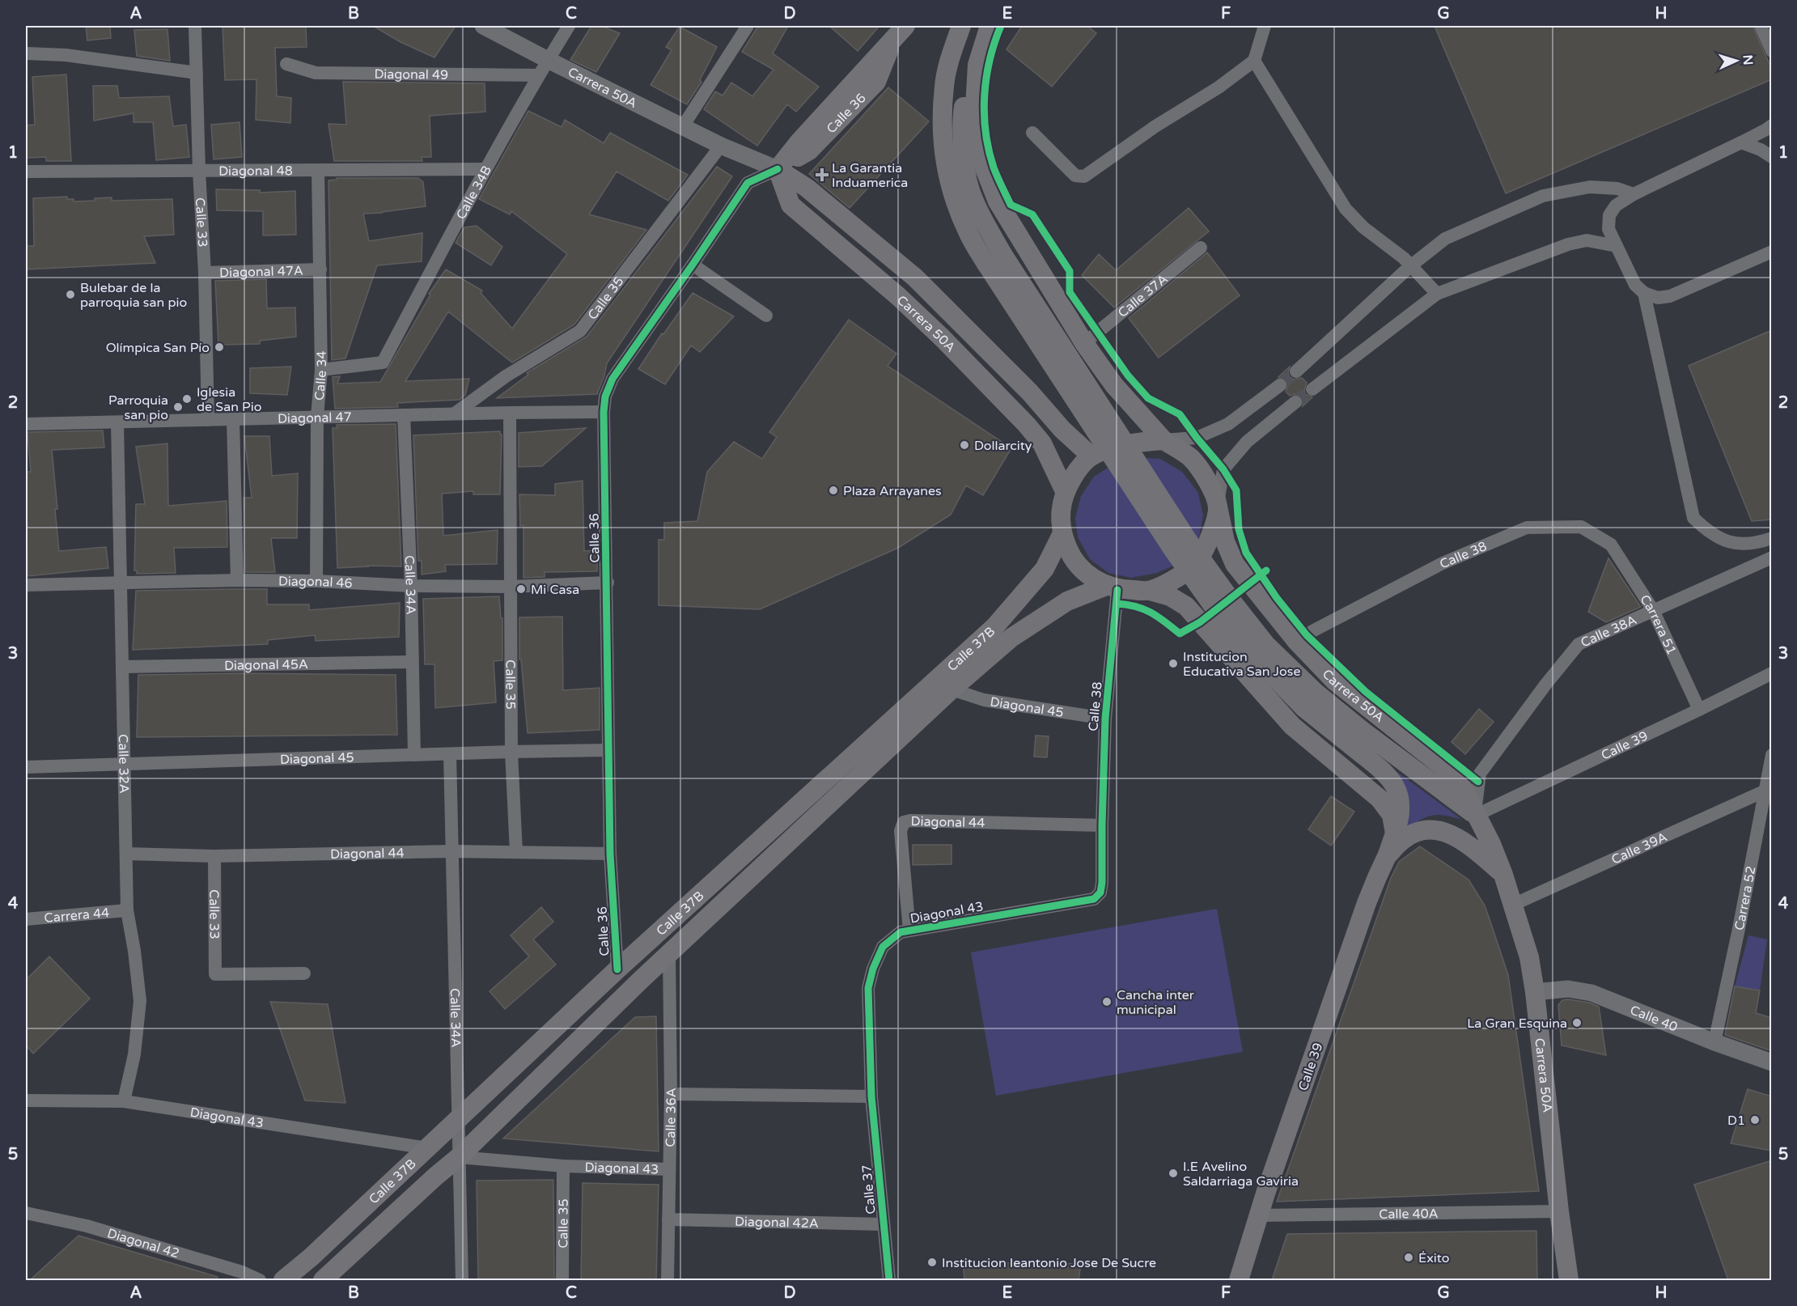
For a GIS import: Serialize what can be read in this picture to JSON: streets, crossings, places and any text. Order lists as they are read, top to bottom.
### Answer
{
  "streets": {
    "main road": [
      "Carrera 50A",
      "Calle 36",
      "Calle 37B",
      "Calle 39"
    ],
    "street": [
      "Diagonal 49",
      "Diagonal 48",
      "Calle 34B",
      "Calle 33",
      "Diagonal 47A",
      "Calle 37A",
      "Calle 35",
      "Calle 34",
      "Diagonal 47",
      "Calle 38",
      "Diagonal 46",
      "Calle 34A",
      "Carrera 51",
      "Calle 38A",
      "Diagonal 45A",
      "Diagonal 45",
      "Calle 32A",
      "Diagonal 44",
      "Calle 39A",
      "Carrera 52",
      "Diagonal 43",
      "Carrera 44",
      "Calle 40",
      "Calle 36A",
      "Calle 37",
      "Calle 40A",
      "Diagonal 42A",
      "Diagonal 42"
    ]
  },
  "crossings": [
    ["Diagonal 49", "Calle 34B"],
    ["Carrera 50A", "Calle 36"],
    ["Carrera 50A", "Calle 34B"],
    ["Carrera 50A", "Calle 35"],
    ["Carrera 50A", "Calle 38"],
    ["Carrera 50A", "Calle 38A"],
    ["Carrera 50A", "Calle 37B"],
    ["Carrera 50A", "Calle 39"],
    ["Carrera 50A", "Calle 39A"],
    ["Carrera 50A", "Calle 40"],
    ["Carrera 50A", "Calle 40A"],
    ["Calle 36", "Diagonal 47"],
    ["Calle 36", "Diagonal 46"],
    ["Calle 36", "Calle 37B"],
    ["Calle 36", "Diagonal 45"],
    ["Calle 36", "Diagonal 44"],
    ["Diagonal 48", "Calle 34B"],
    ["Diagonal 48", "Calle 33"],
    ["Diagonal 48", "Calle 34"],
    ["Calle 34B", "Calle 34"],
    ["Calle 33", "Diagonal 47A"],
    ["Calle 33", "Diagonal 47"],
    ["Calle 33", "Diagonal 44"],
    ["Diagonal 47A", "Calle 34"],
    ["Calle 35", "Diagonal 47"],
    ["Calle 35", "Diagonal 46"],
    ["Calle 35", "Diagonal 45"],
    ["Calle 35", "Diagonal 44"],
    ["Calle 35", "Diagonal 43"],
    ["Calle 34", "Diagonal 47"],
    ["Calle 34", "Diagonal 46"],
    ["Diagonal 47", "Calle 34A"],
    ["Diagonal 47", "Calle 32A"],
    ["Calle 38", "Carrera 51"],
    ["Calle 38", "Calle 37B"],
    ["Calle 38", "Diagonal 45"],
    ["Calle 38", "Diagonal 44"],
    ["Calle 38", "Diagonal 43"],
    ["Diagonal 46", "Calle 34A"],
    ["Diagonal 46", "Calle 32A"],
    ["Calle 34A", "Calle 37B"],
    ["Calle 34A", "Diagonal 45A"],
    ["Calle 34A", "Diagonal 45"],
    ["Calle 34A", "Diagonal 44"],
    ["Calle 34A", "Diagonal 43"],
    ["Carrera 51", "Calle 38A"],
    ["Carrera 51", "Calle 39"],
    ["Calle 38A", "Calle 39"],
    ["Calle 37B", "Diagonal 45"],
    ["Calle 37B", "Diagonal 43"],
    ["Calle 37B", "Calle 36A"],
    ["Diagonal 45A", "Calle 32A"],
    ["Diagonal 45", "Calle 32A"],
    ["Calle 39", "Calle 40A"],
    ["Calle 32A", "Diagonal 44"],
    ["Calle 32A", "Diagonal 43"],
    ["Calle 32A", "Carrera 44"],
    ["Diagonal 44", "Diagonal 43"],
    ["Calle 39A", "Carrera 52"],
    ["Carrera 52", "Calle 40"],
    ["Diagonal 43", "Calle 36A"],
    ["Diagonal 43", "Calle 37"],
    ["Calle 36A", "Diagonal 42A"],
    ["Calle 37", "Diagonal 42A"]
  ],
  "places": {
    "health": ["La Garantia Induamerica"],
    "other": [
      "Bulebar de la parroquia san pio",
      "Olímpica San Pío",
      "Iglesia de San Pio",
      "Parroquia san pio",
      "Dollarcity",
      "Plaza Arrayanes",
      "Mi Casa",
      "Institucion Educativa San Jose",
      "Cancha inter municipal",
      "La Gran Esquina",
      "D1",
      "I.E Avelino Saldarriaga Gaviria",
      "Éxito",
      "Institucion Ieantonio Jose De Sucre"
    ]
  },
  "north": "right",
  "grid": {
    "columns": [
      "A",
      "B",
      "C",
      "D",
      "E",
      "F",
      "G",
      "H"
    ],
    "rows": [
      "1",
      "2",
      "3",
      "4",
      "5"
    ]
  }
}
